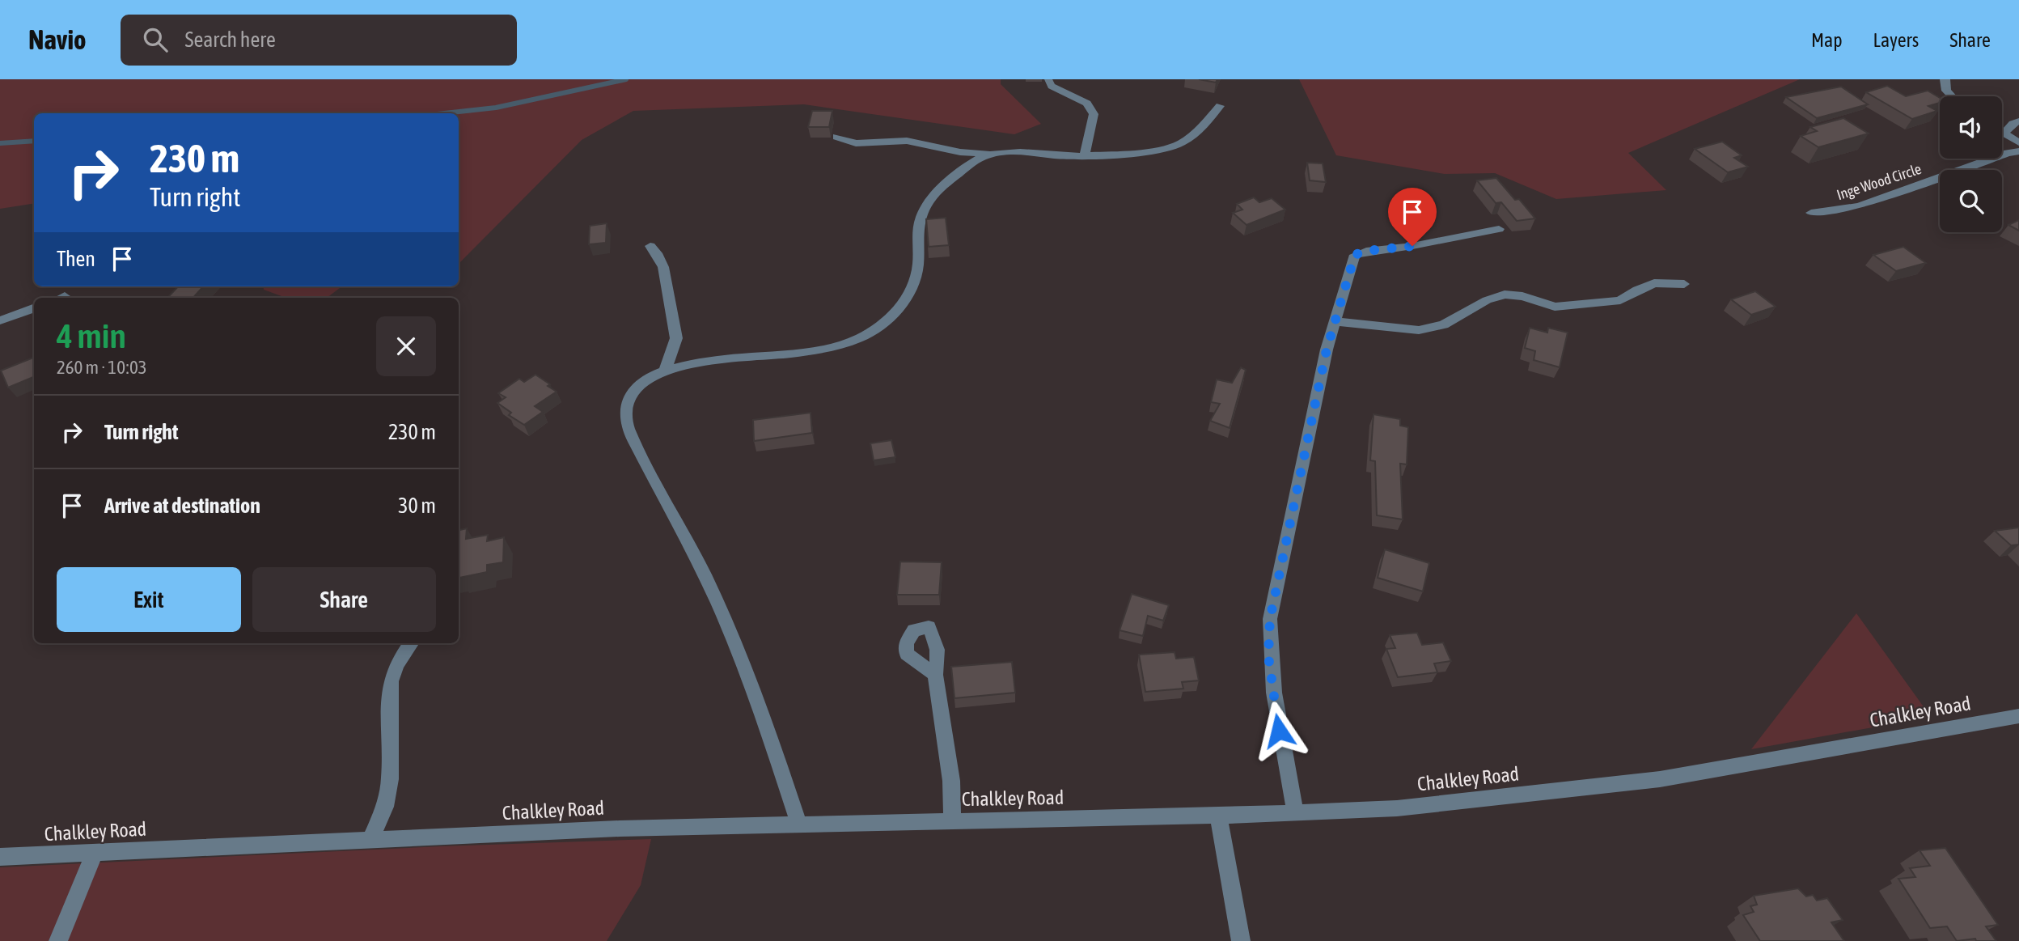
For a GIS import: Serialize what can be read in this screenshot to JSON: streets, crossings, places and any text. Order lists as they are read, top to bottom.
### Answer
{
  "streets": {
    "street": ["Inge Wood Circle", "Chalkley Road"]
  },
  "page": {
    "header": "Navio",
    "search": "Search here",
    "nav": ["Map", "Layers", "Share"],
    "turn": ["230 m", "Turn right"],
    "then": "Then",
    "heading": ["4 min", "260 m · 10:03"],
    "list": [
      {
        "name": "Turn right",
        "value": "230 m"
      },
      {
        "name": "Arrive at destination",
        "value": "30 m"
      }
    ],
    "buttons": ["Exit", "Share"]
  }
}
